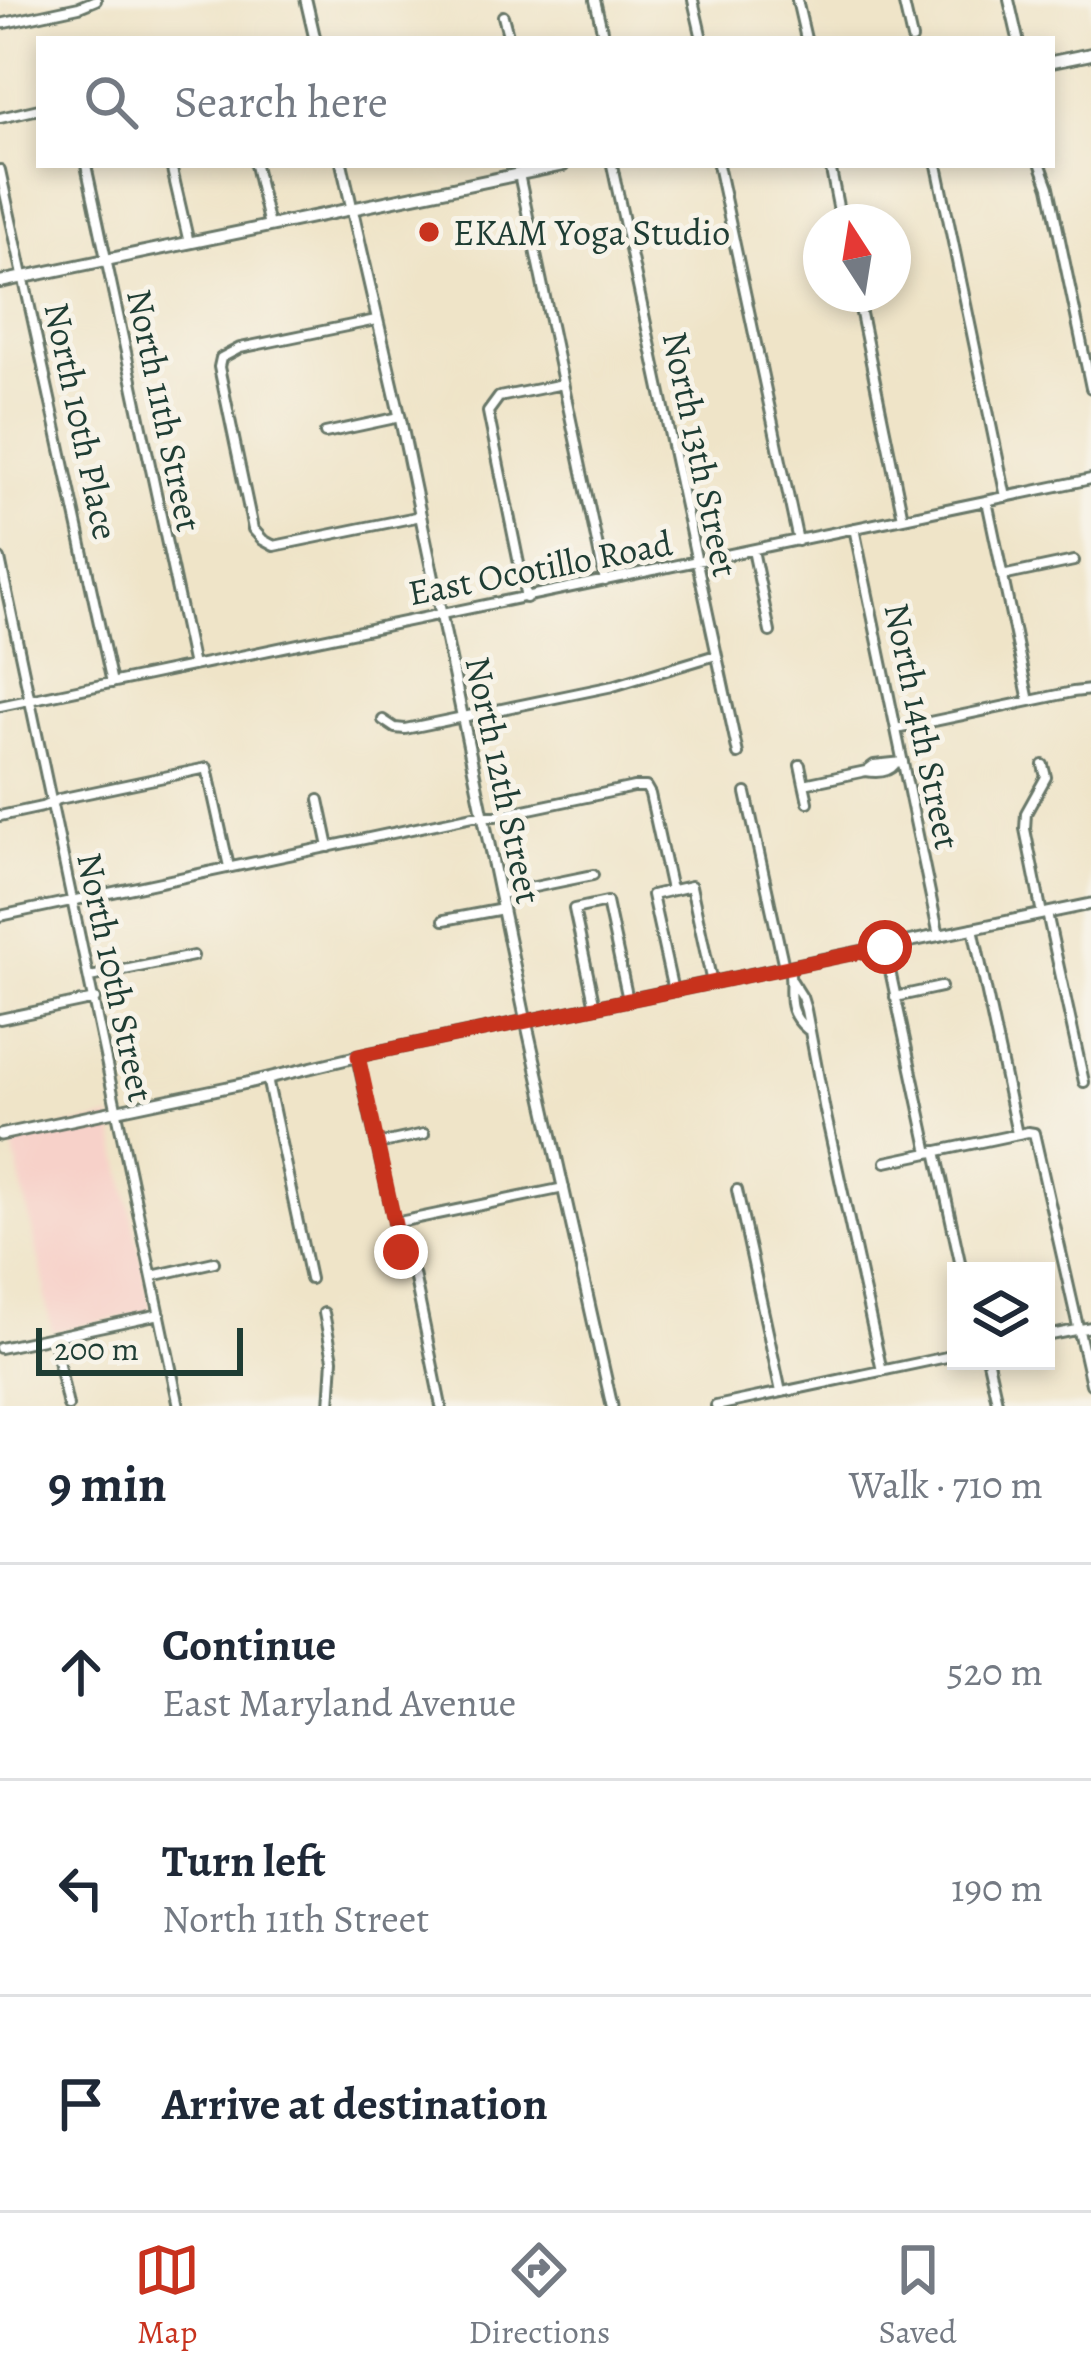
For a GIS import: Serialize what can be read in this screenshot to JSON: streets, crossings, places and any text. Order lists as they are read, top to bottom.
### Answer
{
  "streets": {
    "street": [
      "North 11th Street",
      "North 10th Place",
      "North 13th Street",
      "East Ocotillo Road",
      "North 14th Street",
      "North 12th Street",
      "North 10th Street"
    ]
  },
  "crossings": [
    ["North 11th Street", "East Ocotillo Road"],
    ["North 10th Place", "East Ocotillo Road"],
    ["North 13th Street", "East Ocotillo Road"],
    ["East Ocotillo Road", "North 14th Street"],
    ["East Ocotillo Road", "North 12th Street"],
    ["East Ocotillo Road", "North 10th Street"]
  ],
  "places": ["EKAM Yoga Studio"],
  "scale_bar": "200 m",
  "north": "top",
  "page": {
    "search": "Search here",
    "scale": "200 m",
    "heading": ["9 min", "Walk · 710 m"],
    "list": [
      ["Continue", "East Maryland Avenue", "520 m"],
      ["Turn left", "North 11th Street", "190 m"],
      "Arrive at destination"
    ],
    "nav": ["Map", "Directions", "Saved"]
  }
}
